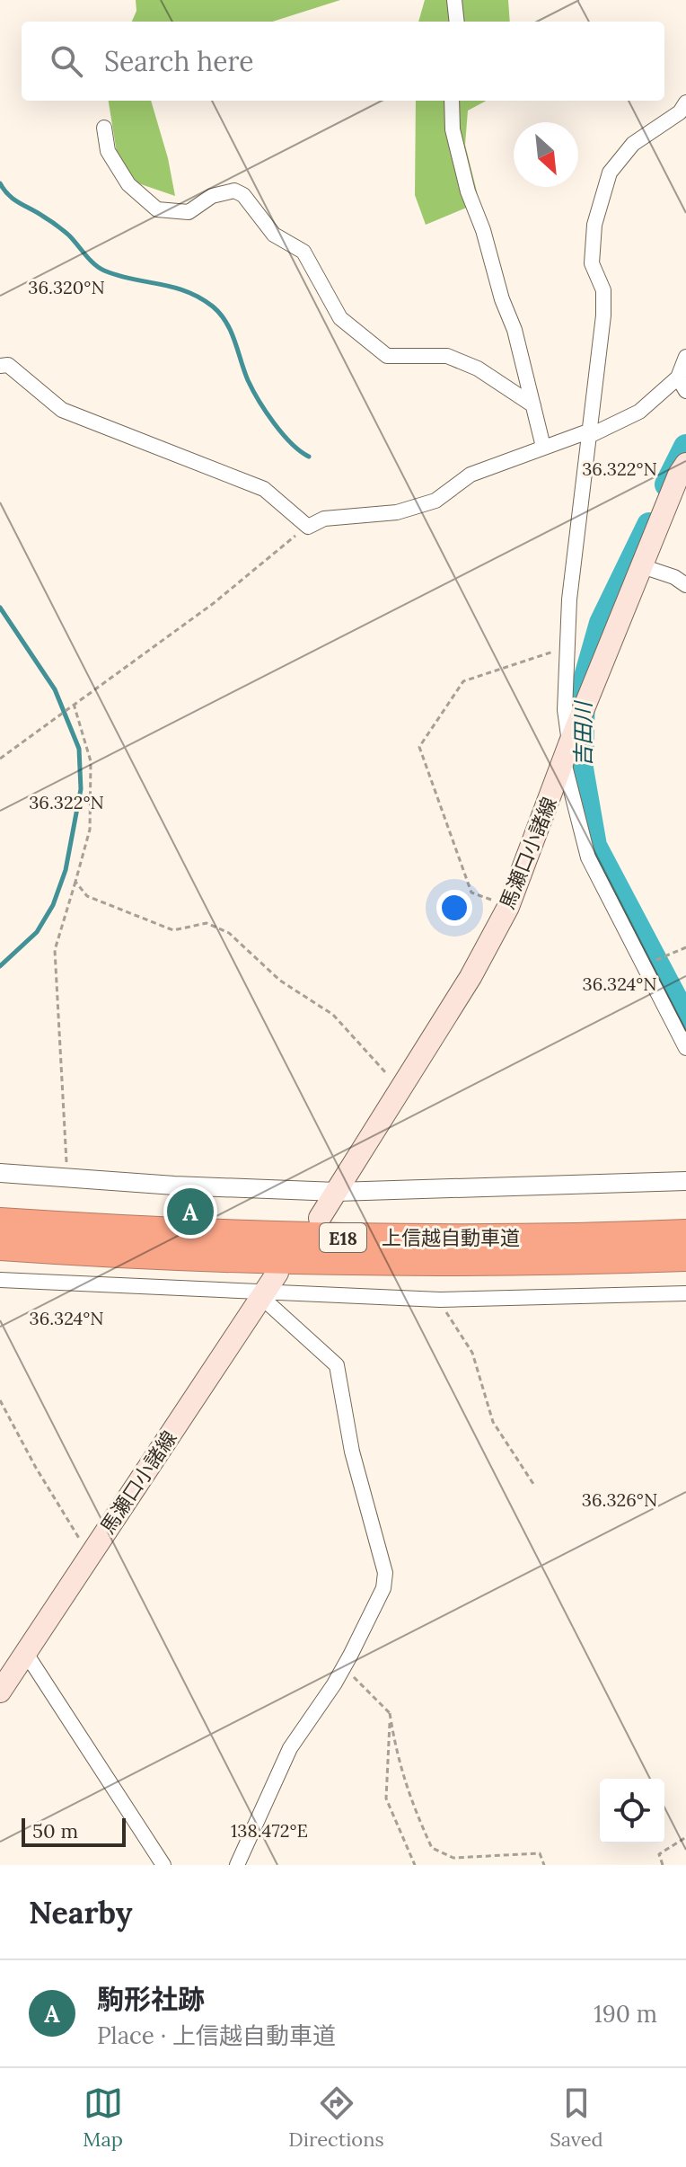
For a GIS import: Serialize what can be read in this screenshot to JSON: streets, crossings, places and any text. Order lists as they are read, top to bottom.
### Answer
{
  "streets": {
    "highway": ["E18", "上信越自動車道"],
    "main road": ["馬瀬口小諸線"]
  },
  "water": ["吉田川"],
  "scale_bar": "50 m",
  "north": "bottom right",
  "page": {
    "search": "Search here",
    "pins": "A",
    "scale": "50 m",
    "heading": "Nearby",
    "list": [
      {
        "mark": "A",
        "name": "駒形社跡",
        "note": "Place · 上信越自動車道",
        "value": "190 m"
      }
    ],
    "nav": ["Map", "Directions", "Saved"]
  },
  "coordinates": [
    "36.320°N",
    "36.322°N",
    "36.324°N",
    "36.326°N",
    "138.472°E"
  ]
}
